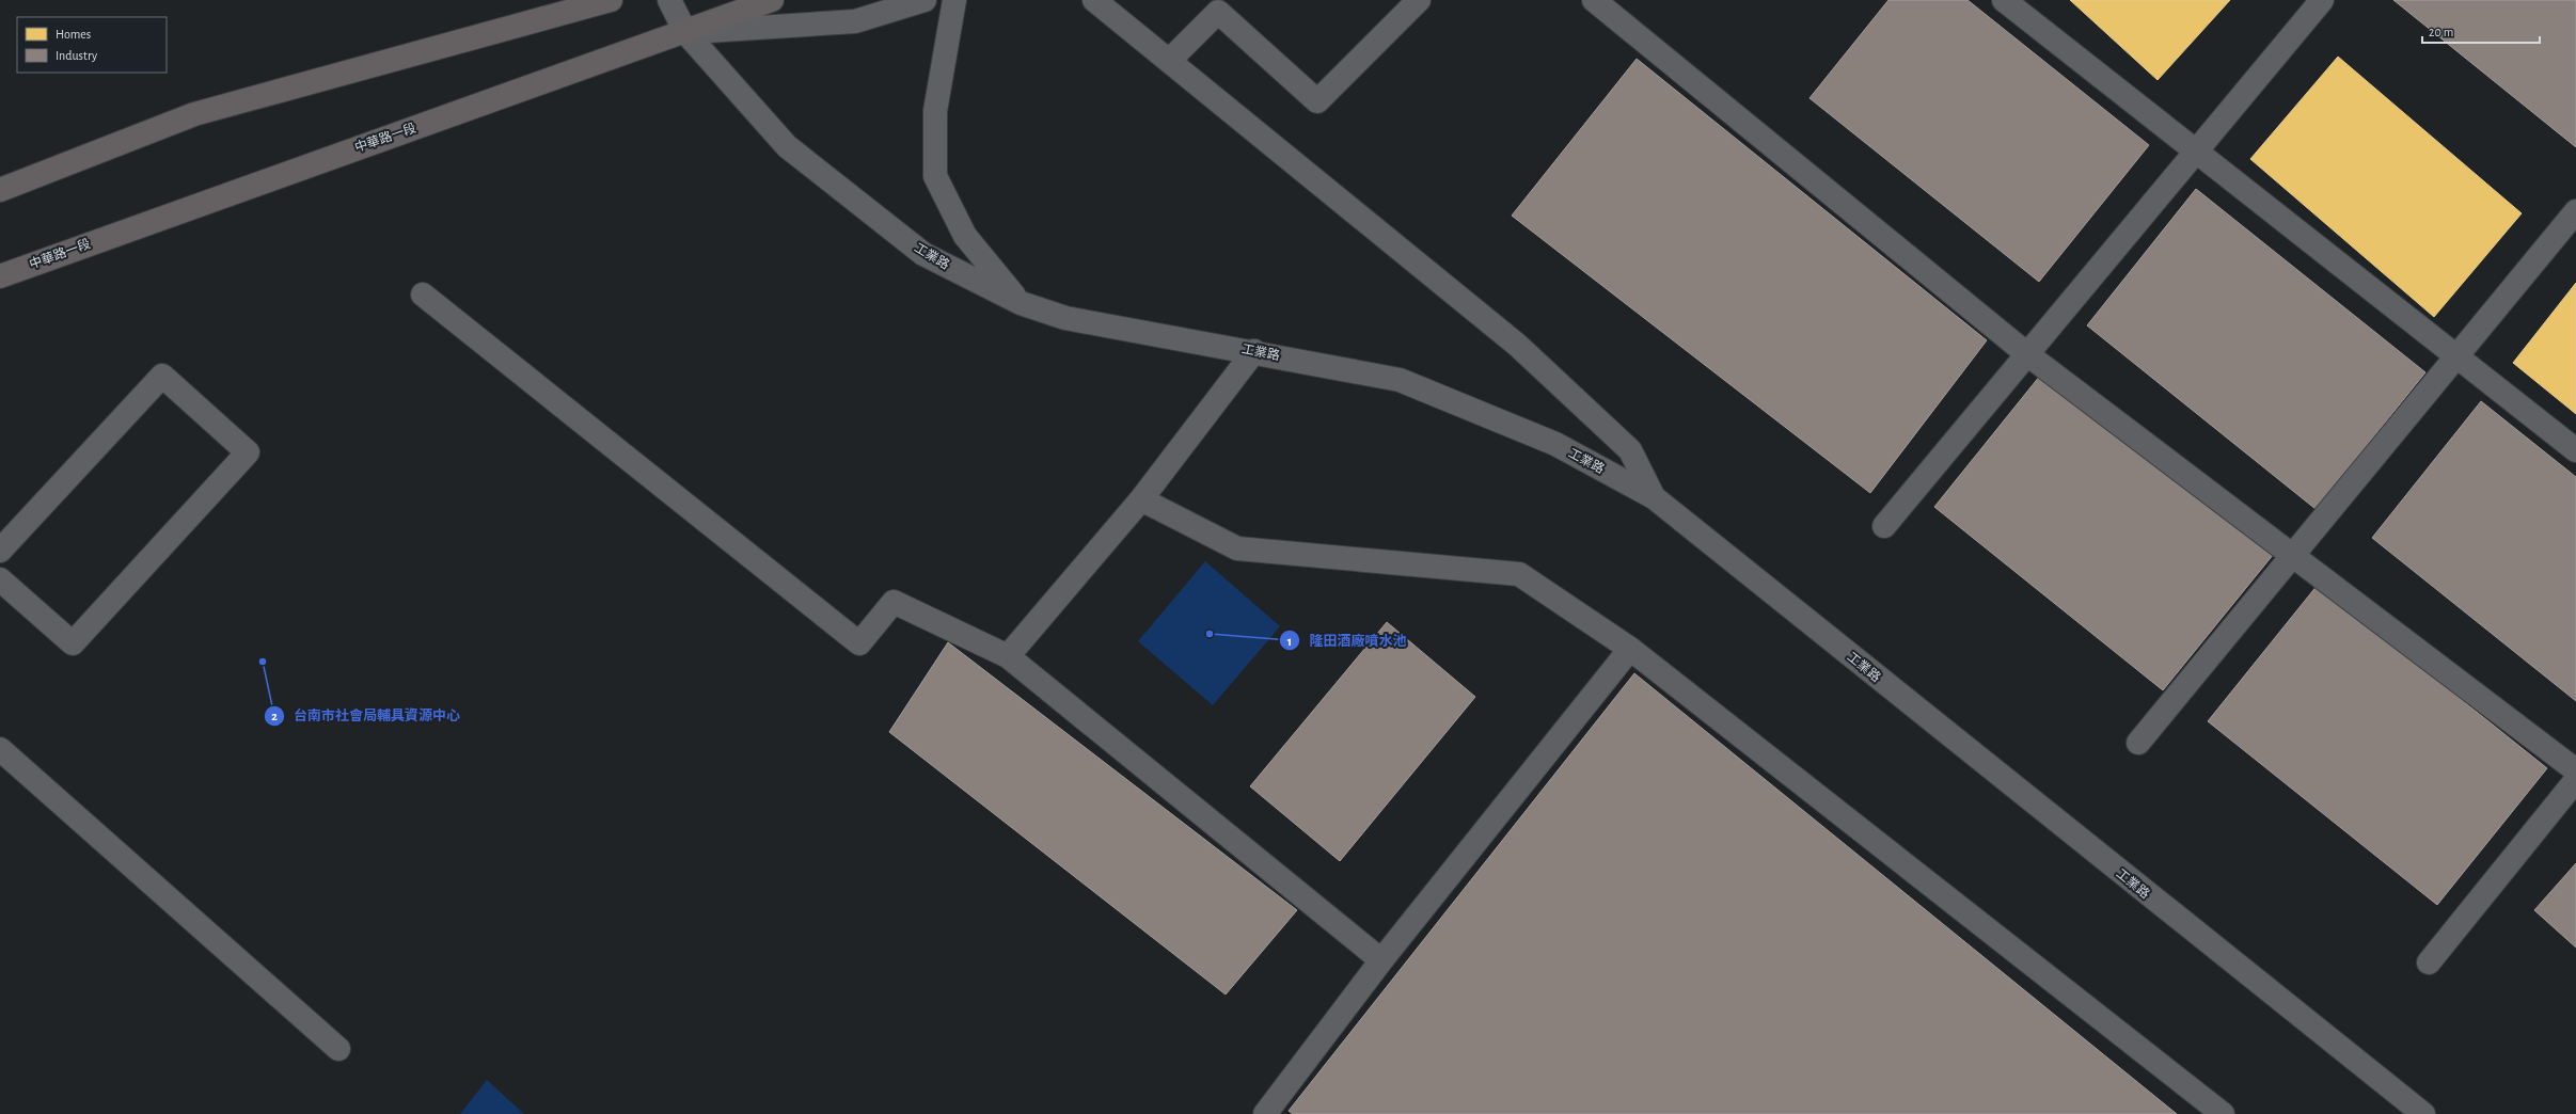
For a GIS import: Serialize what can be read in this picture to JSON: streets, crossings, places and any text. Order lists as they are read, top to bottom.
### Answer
{
  "streets": {
    "main road": ["中華路一段"],
    "street": ["工業路"]
  },
  "crossings": [
    ["中華路一段", "工業路"]
  ],
  "places": ["隆田酒廠噴水池", "台南市社會局輔具資源中心"],
  "legend": ["Homes", "Industry"],
  "scale_bar": "20 m"
}
